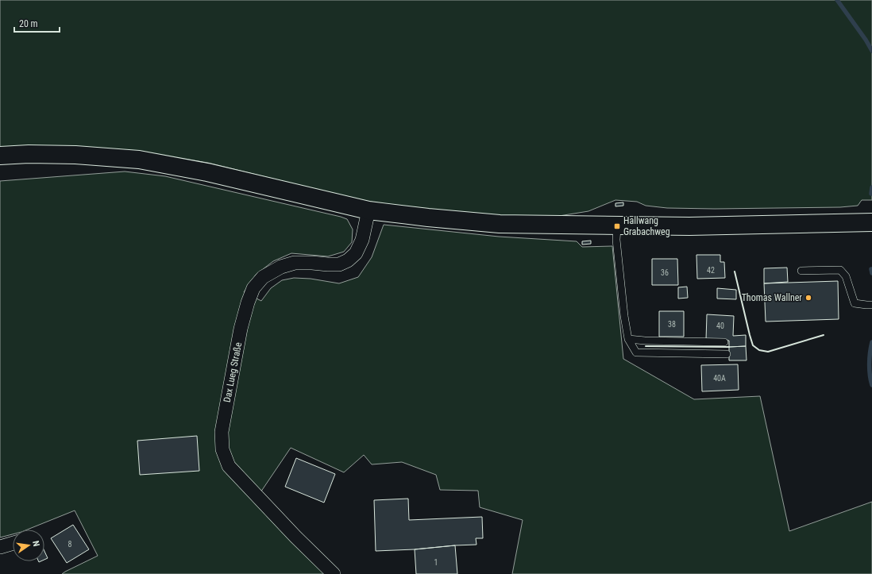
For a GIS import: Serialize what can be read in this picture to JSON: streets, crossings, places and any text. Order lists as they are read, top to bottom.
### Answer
{
  "streets": {
    "street": ["Dax Lueg Straße"]
  },
  "places": {
    "transit": ["Hallwang Grabachweg"],
    "other": ["Thomas Wallner"]
  },
  "house_numbers": [
    "42",
    "36",
    "38",
    "40",
    "40A",
    "8",
    "1"
  ],
  "scale_bar": "20 m",
  "north": "right"
}
